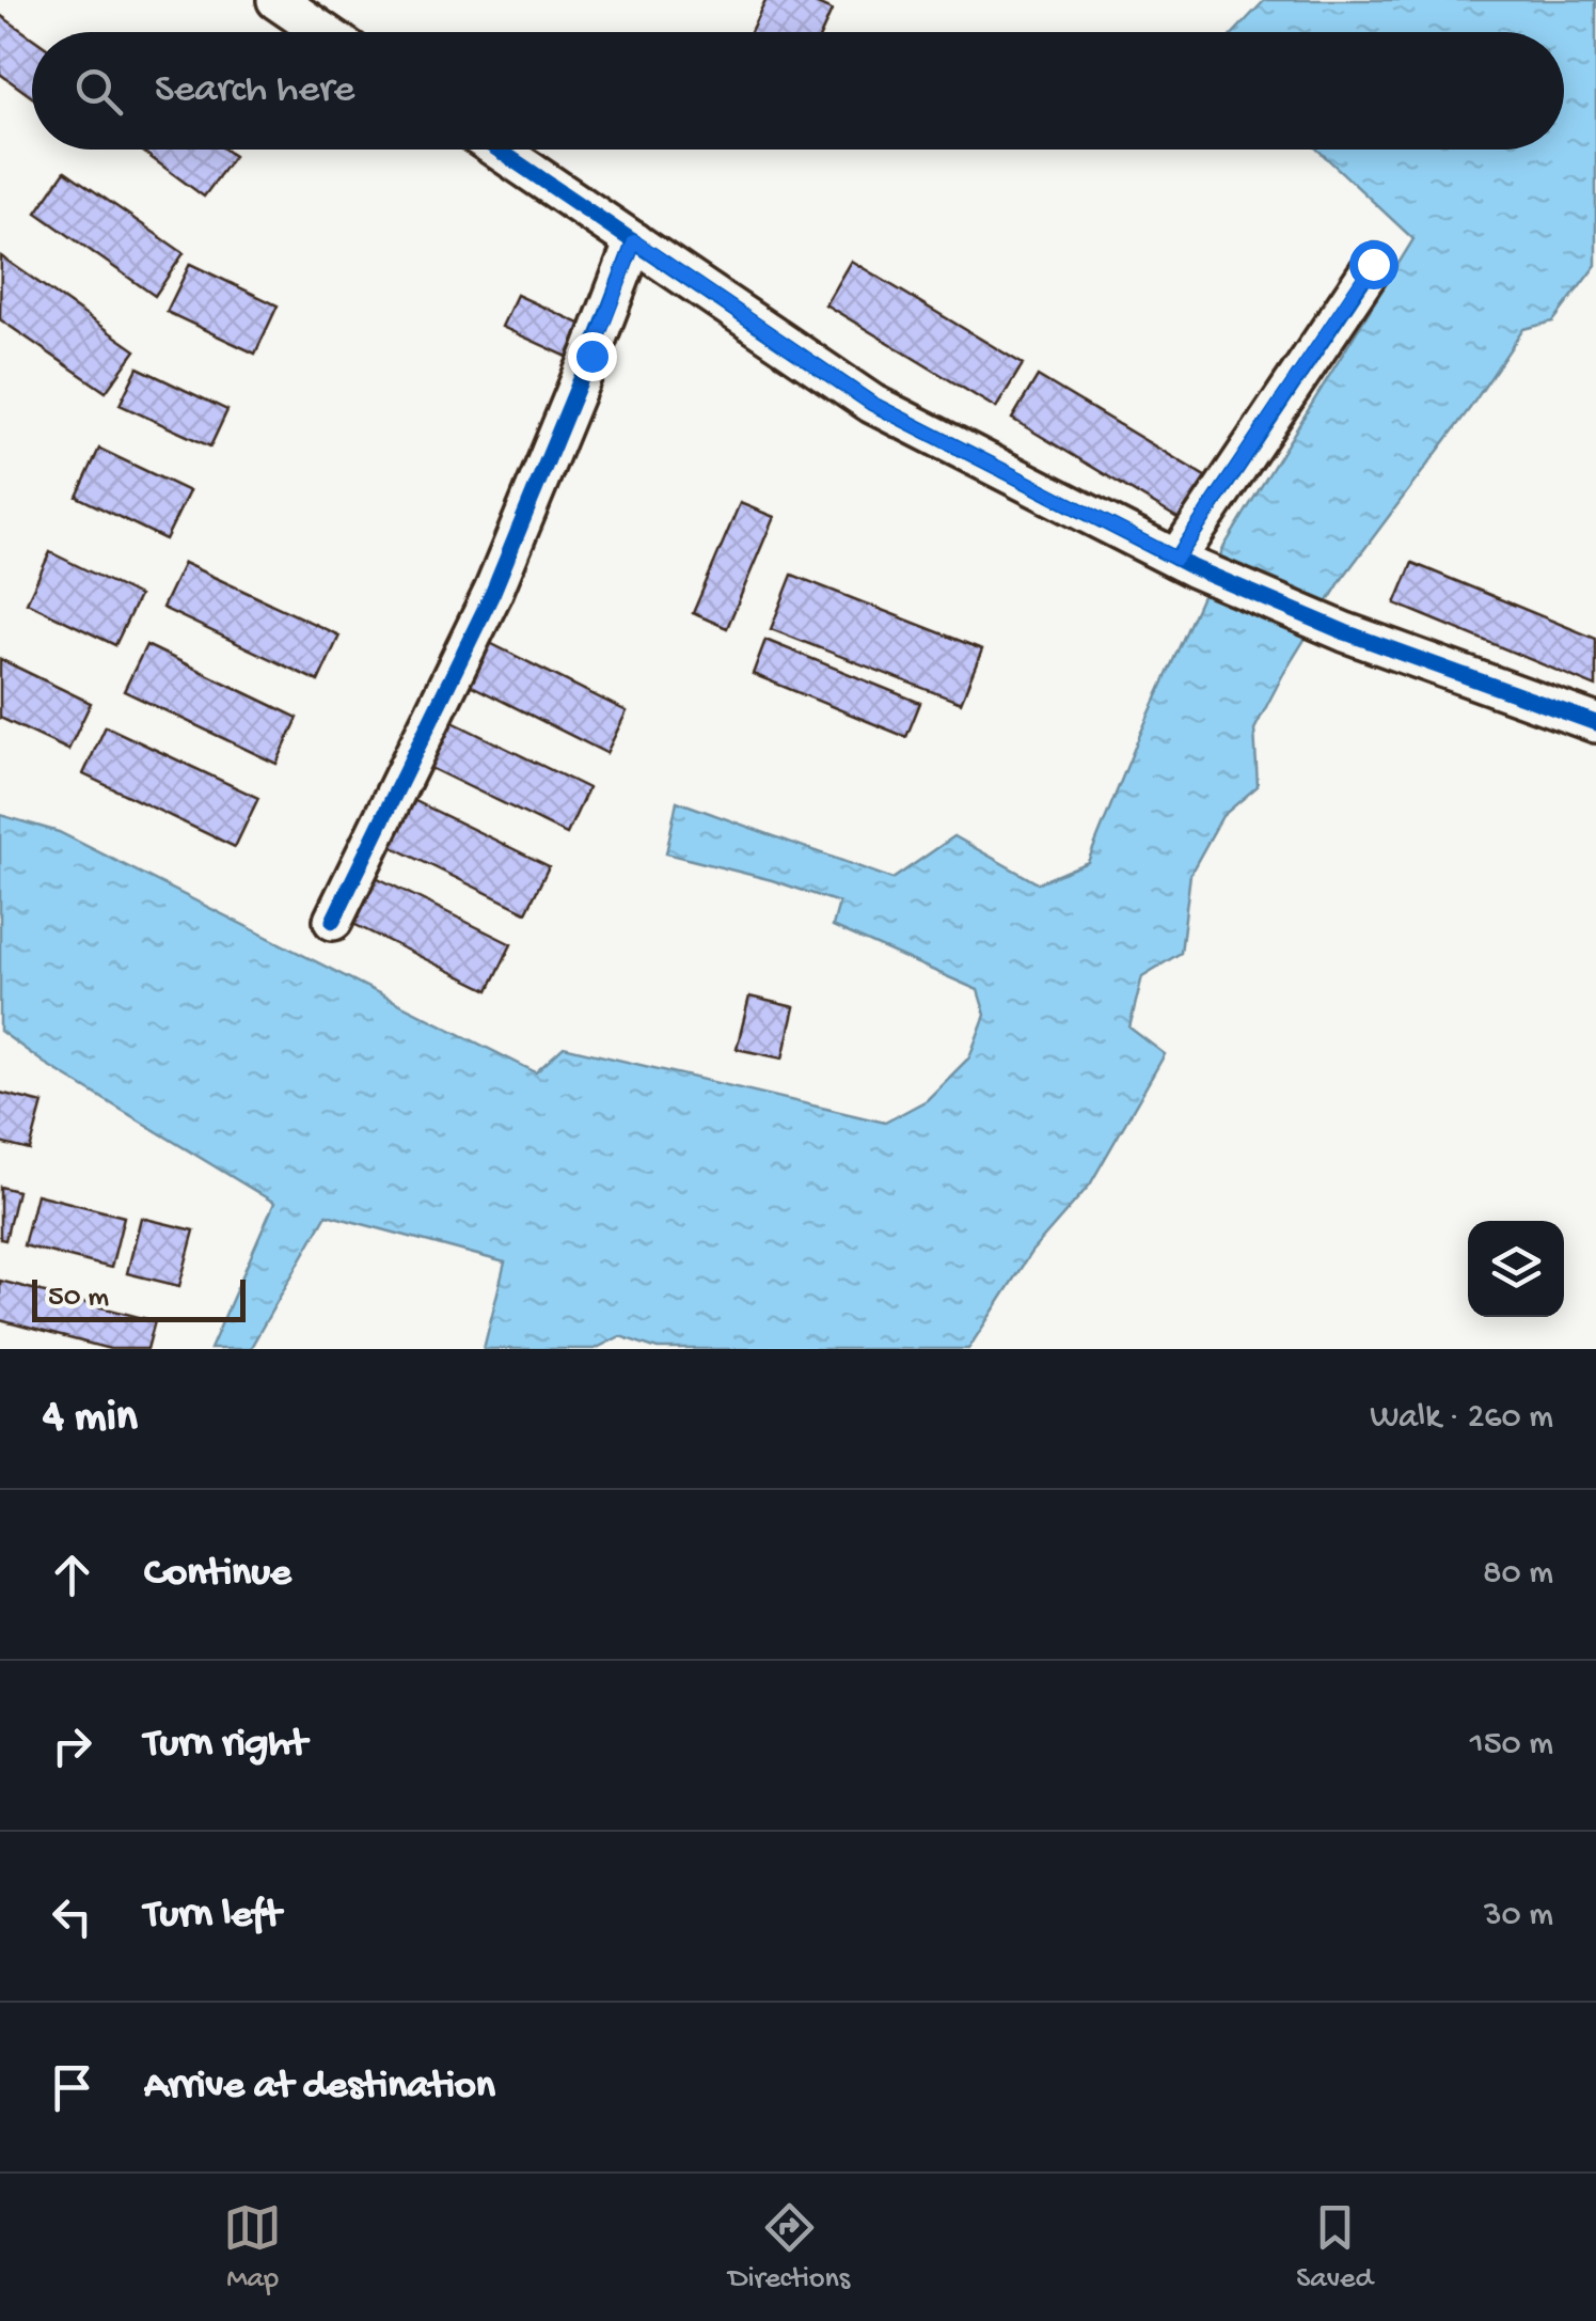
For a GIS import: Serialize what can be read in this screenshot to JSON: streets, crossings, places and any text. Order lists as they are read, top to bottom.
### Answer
{
  "scale_bar": "50 m",
  "page": {
    "search": "Search here",
    "scale": "50 m",
    "heading": ["4 min", "Walk · 260 m"],
    "list": [
      ["Continue", "80 m"],
      ["Turn right", "150 m"],
      ["Turn left", "30 m"],
      "Arrive at destination"
    ],
    "nav": ["Map", "Directions", "Saved"]
  }
}
